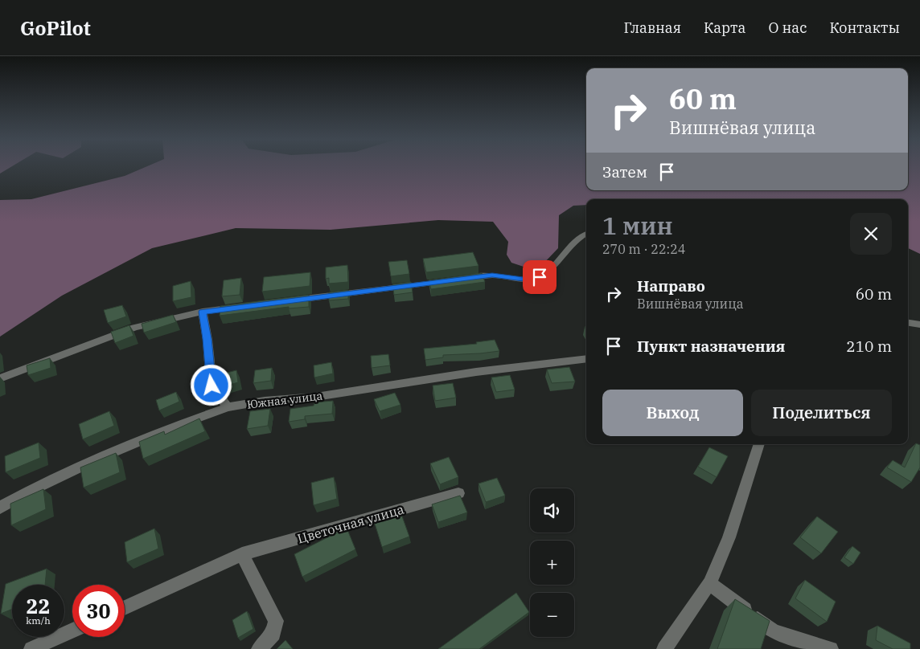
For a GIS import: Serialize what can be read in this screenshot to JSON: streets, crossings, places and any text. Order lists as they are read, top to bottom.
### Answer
{
  "streets": {
    "street": ["Южная улица", "Цветочная улица"]
  },
  "page": {
    "header": "GoPilot",
    "nav": [
      "Главная",
      "Карта",
      "О нас",
      "Контакты"
    ],
    "turn": ["60 m", "Вишнёвая улица"],
    "then": "Затем",
    "heading": ["1 мин", "270 m · 22:24"],
    "list": [
      {
        "name": "Направо",
        "note": "Вишнёвая улица",
        "value": "60 m"
      },
      {
        "name": "Пункт назначения",
        "value": "210 m"
      }
    ],
    "buttons": ["Выход", "Поделиться"],
    "map_buttons": ["+", "−"],
    "speed": "22 km/h",
    "limit": "30"
  }
}
